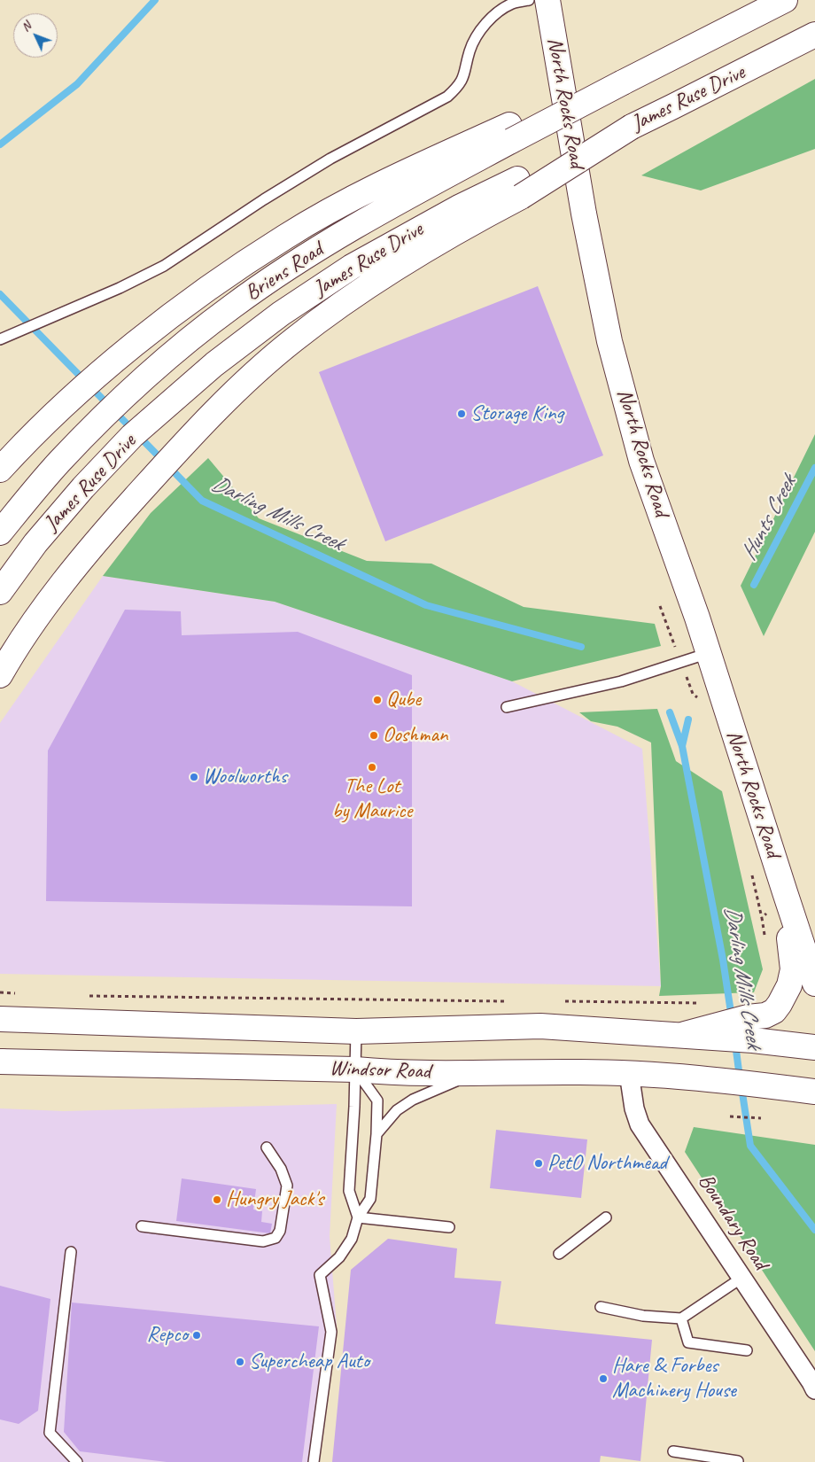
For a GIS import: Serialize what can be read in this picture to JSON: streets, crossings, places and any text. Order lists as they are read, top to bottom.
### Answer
{
  "streets": {
    "main road": [
      "James Ruse Drive",
      "North Rocks Road",
      "Briens Road",
      "Windsor Road"
    ],
    "street": ["Boundary Road"]
  },
  "crossings": [
    ["James Ruse Drive", "Briens Road"],
    ["Windsor Road", "Boundary Road"]
  ],
  "water": ["Darling Mills Creek", "Hunts Creek"],
  "places": [
    "Storage King",
    "Qube",
    "Ooshman",
    "The Lot by Maurice",
    "Woolworths",
    "PetO Northmead",
    "Hungry Jack's",
    "Repco",
    "Supercheap Auto",
    "Hare & Forbes Machinery House"
  ],
  "north": "top left"
}
